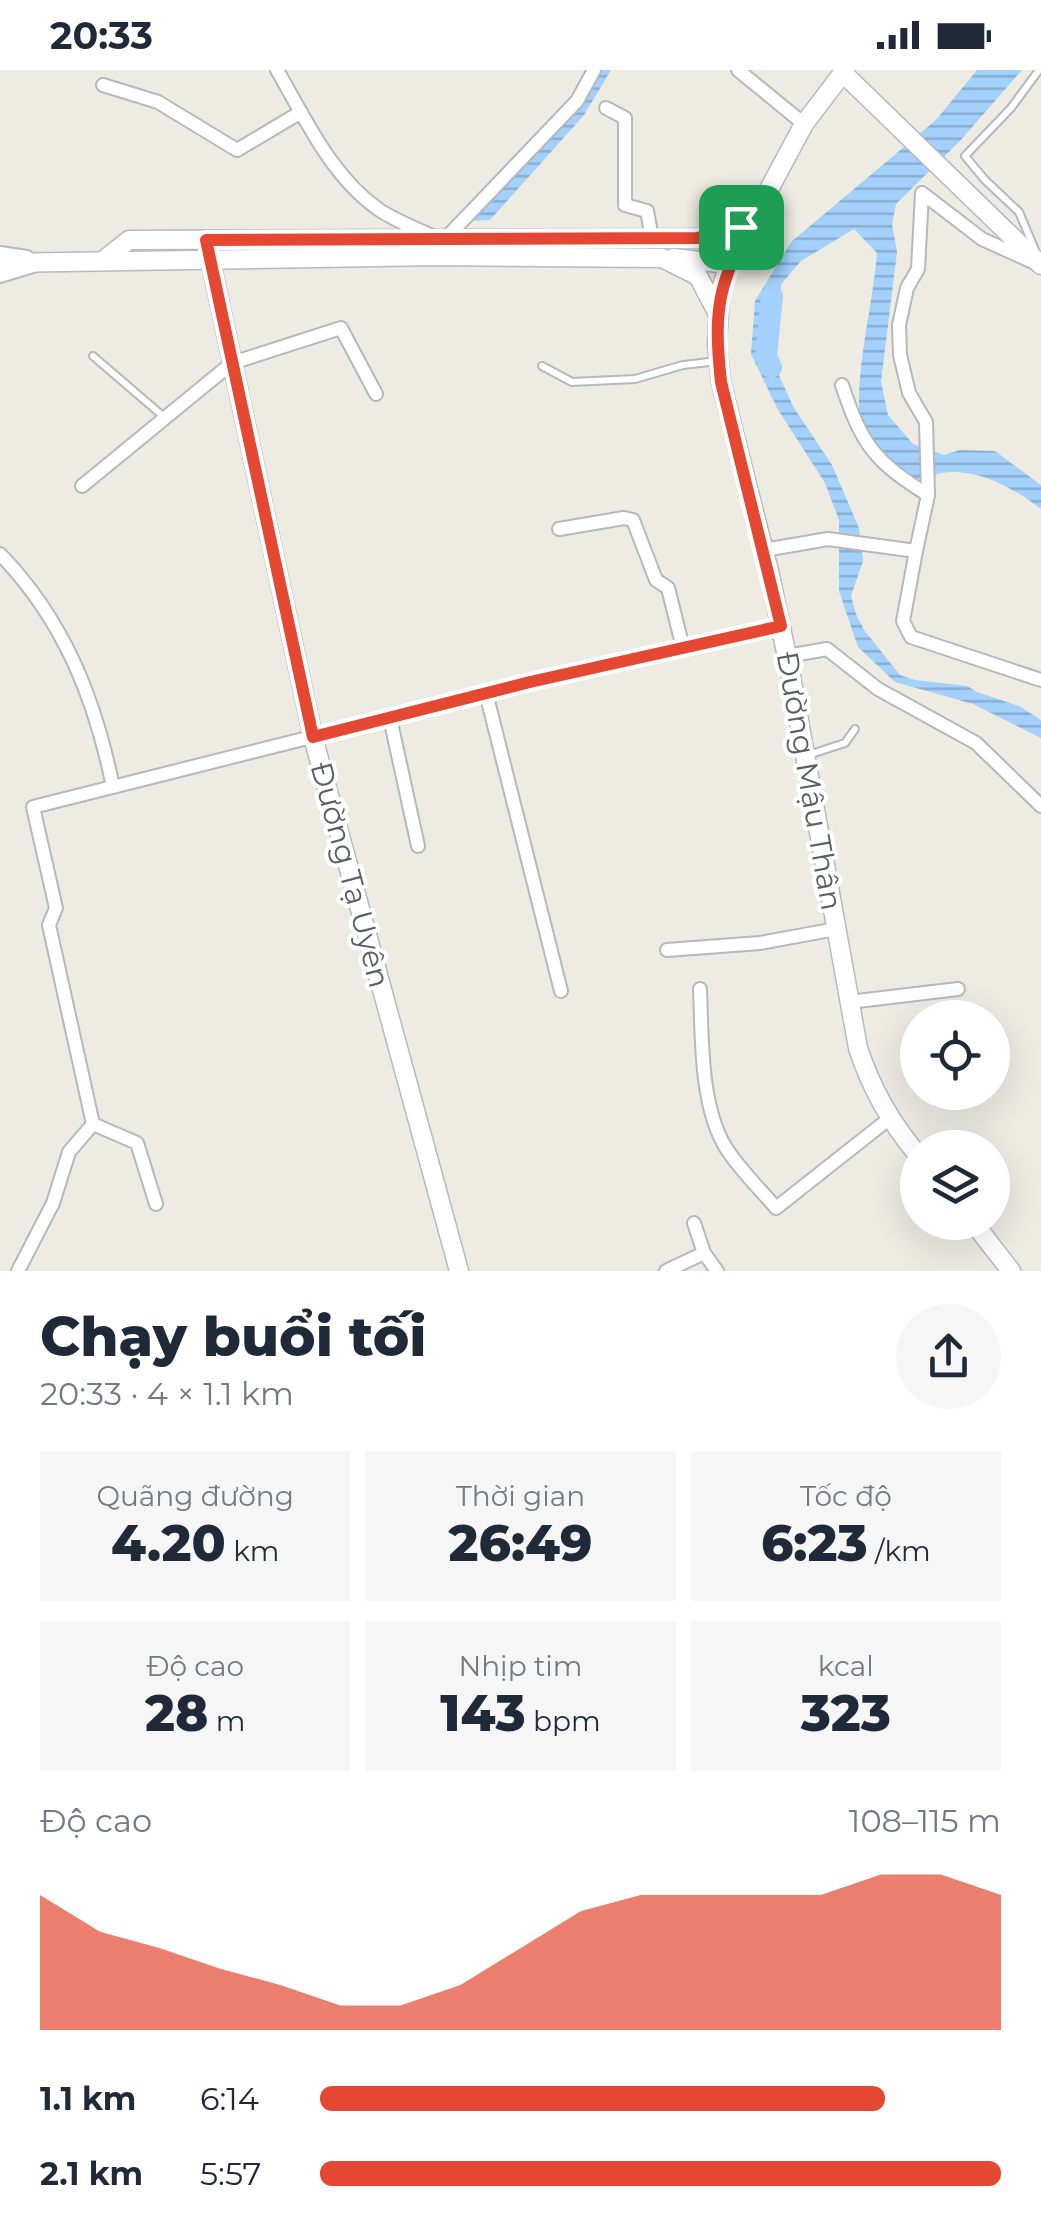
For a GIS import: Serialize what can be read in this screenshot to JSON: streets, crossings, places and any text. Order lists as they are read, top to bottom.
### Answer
{
  "streets": {
    "main road": ["Đường Mậu Thân", "Đường Tạ Uyên"]
  },
  "page": {
    "status": "20:33",
    "heading": ["Chạy buổi tối", "20:33 · 4 × 1.1 km"],
    "stats": [
      ["Quãng đường", "4.20 km"],
      ["Thời gian", "26:49"],
      ["Tốc độ", "6:23 /km"],
      ["Độ cao", "28 m"],
      ["Nhịp tim", "143 bpm"],
      ["kcal", "323"]
    ],
    "chart": ["Độ cao", "108–115 m"],
    "list": [
      {
        "name": "1.1 km",
        "note": "6:14"
      },
      {
        "name": "2.1 km",
        "note": "5:57"
      }
    ]
  }
}
